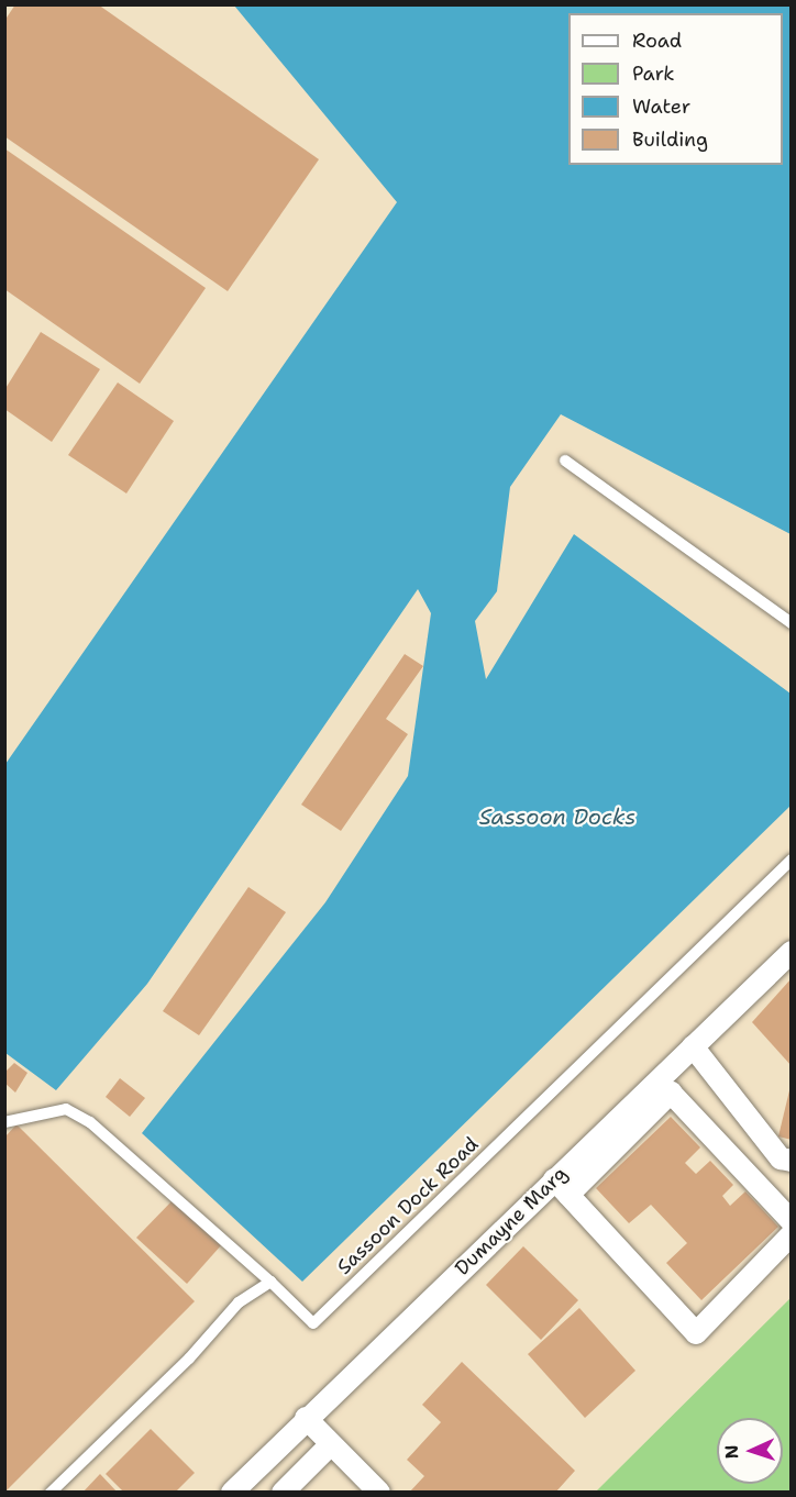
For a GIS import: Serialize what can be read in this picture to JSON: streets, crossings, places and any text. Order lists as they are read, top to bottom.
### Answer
{
  "streets": {
    "street": ["Dumayne Marg"],
    "lane": ["Sassoon Dock Road"]
  },
  "water": ["Sassoon Docks"],
  "legend": [
    "Road",
    "Park",
    "Water",
    "Building"
  ],
  "north": "left"
}
